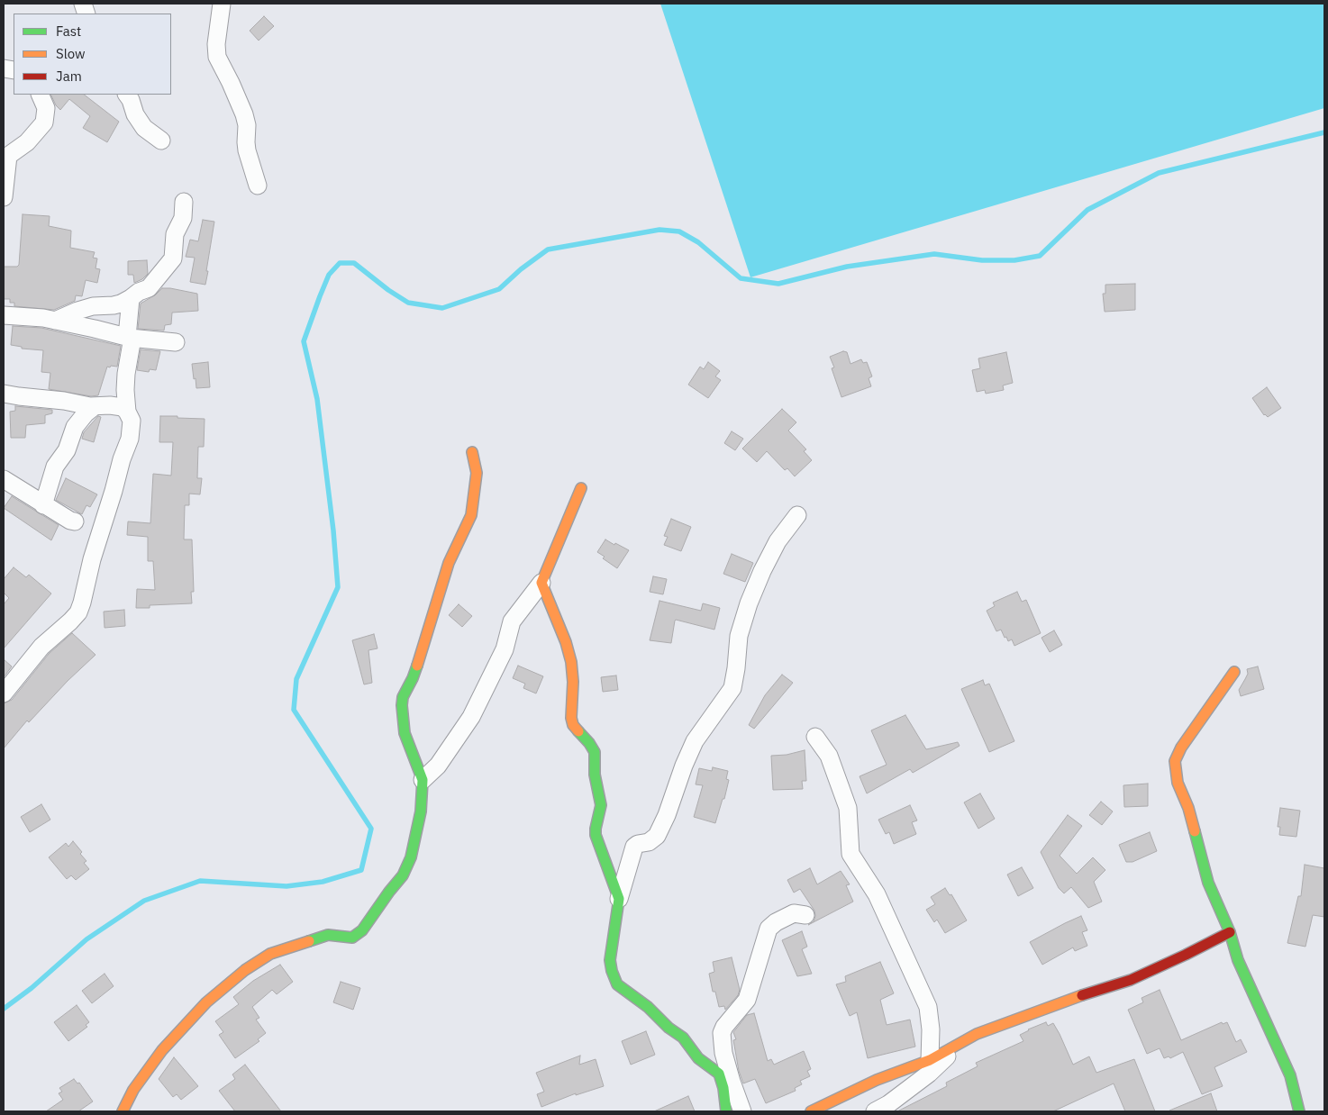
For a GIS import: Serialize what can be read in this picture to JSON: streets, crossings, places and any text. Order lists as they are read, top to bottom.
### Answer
{
  "legend": ["Fast", "Slow", "Jam"]
}
